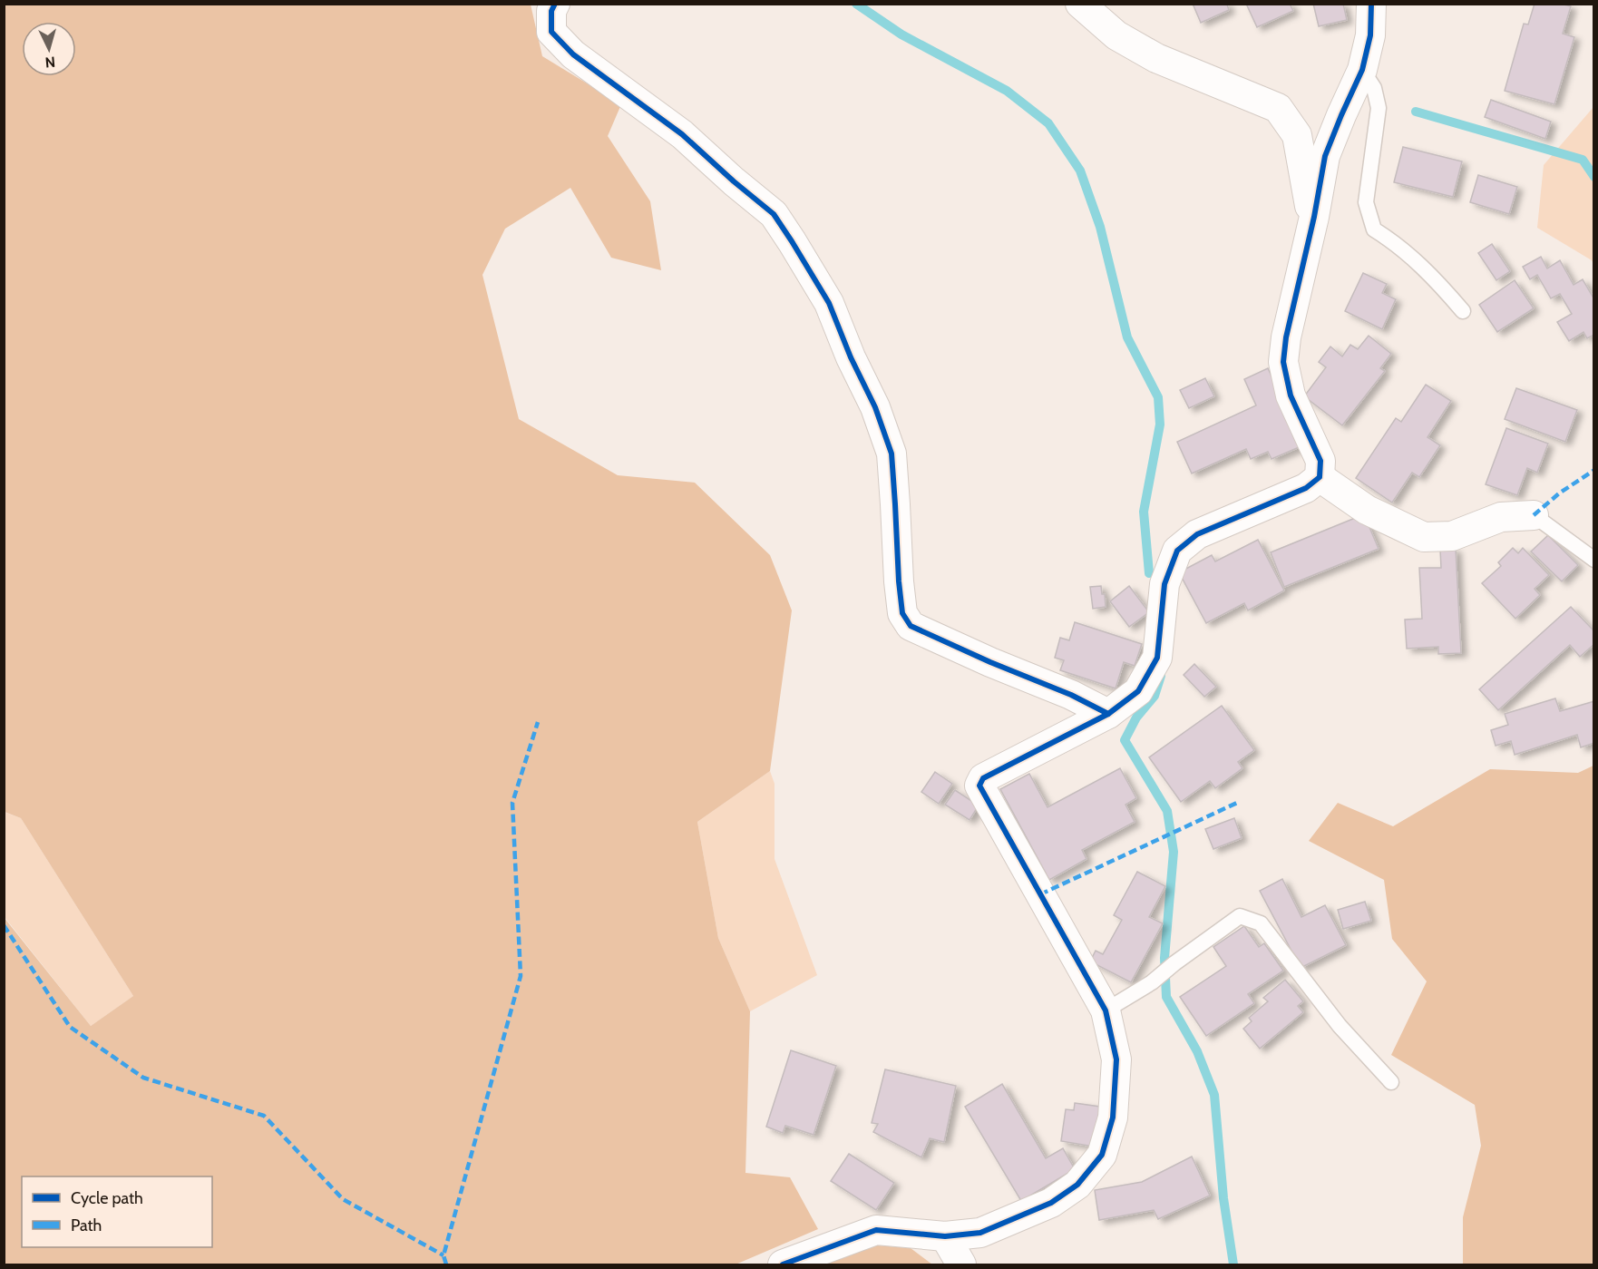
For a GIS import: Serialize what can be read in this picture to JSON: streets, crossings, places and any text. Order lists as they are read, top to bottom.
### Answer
{
  "legend": ["Cycle path", "Path"],
  "north": "bottom"
}
